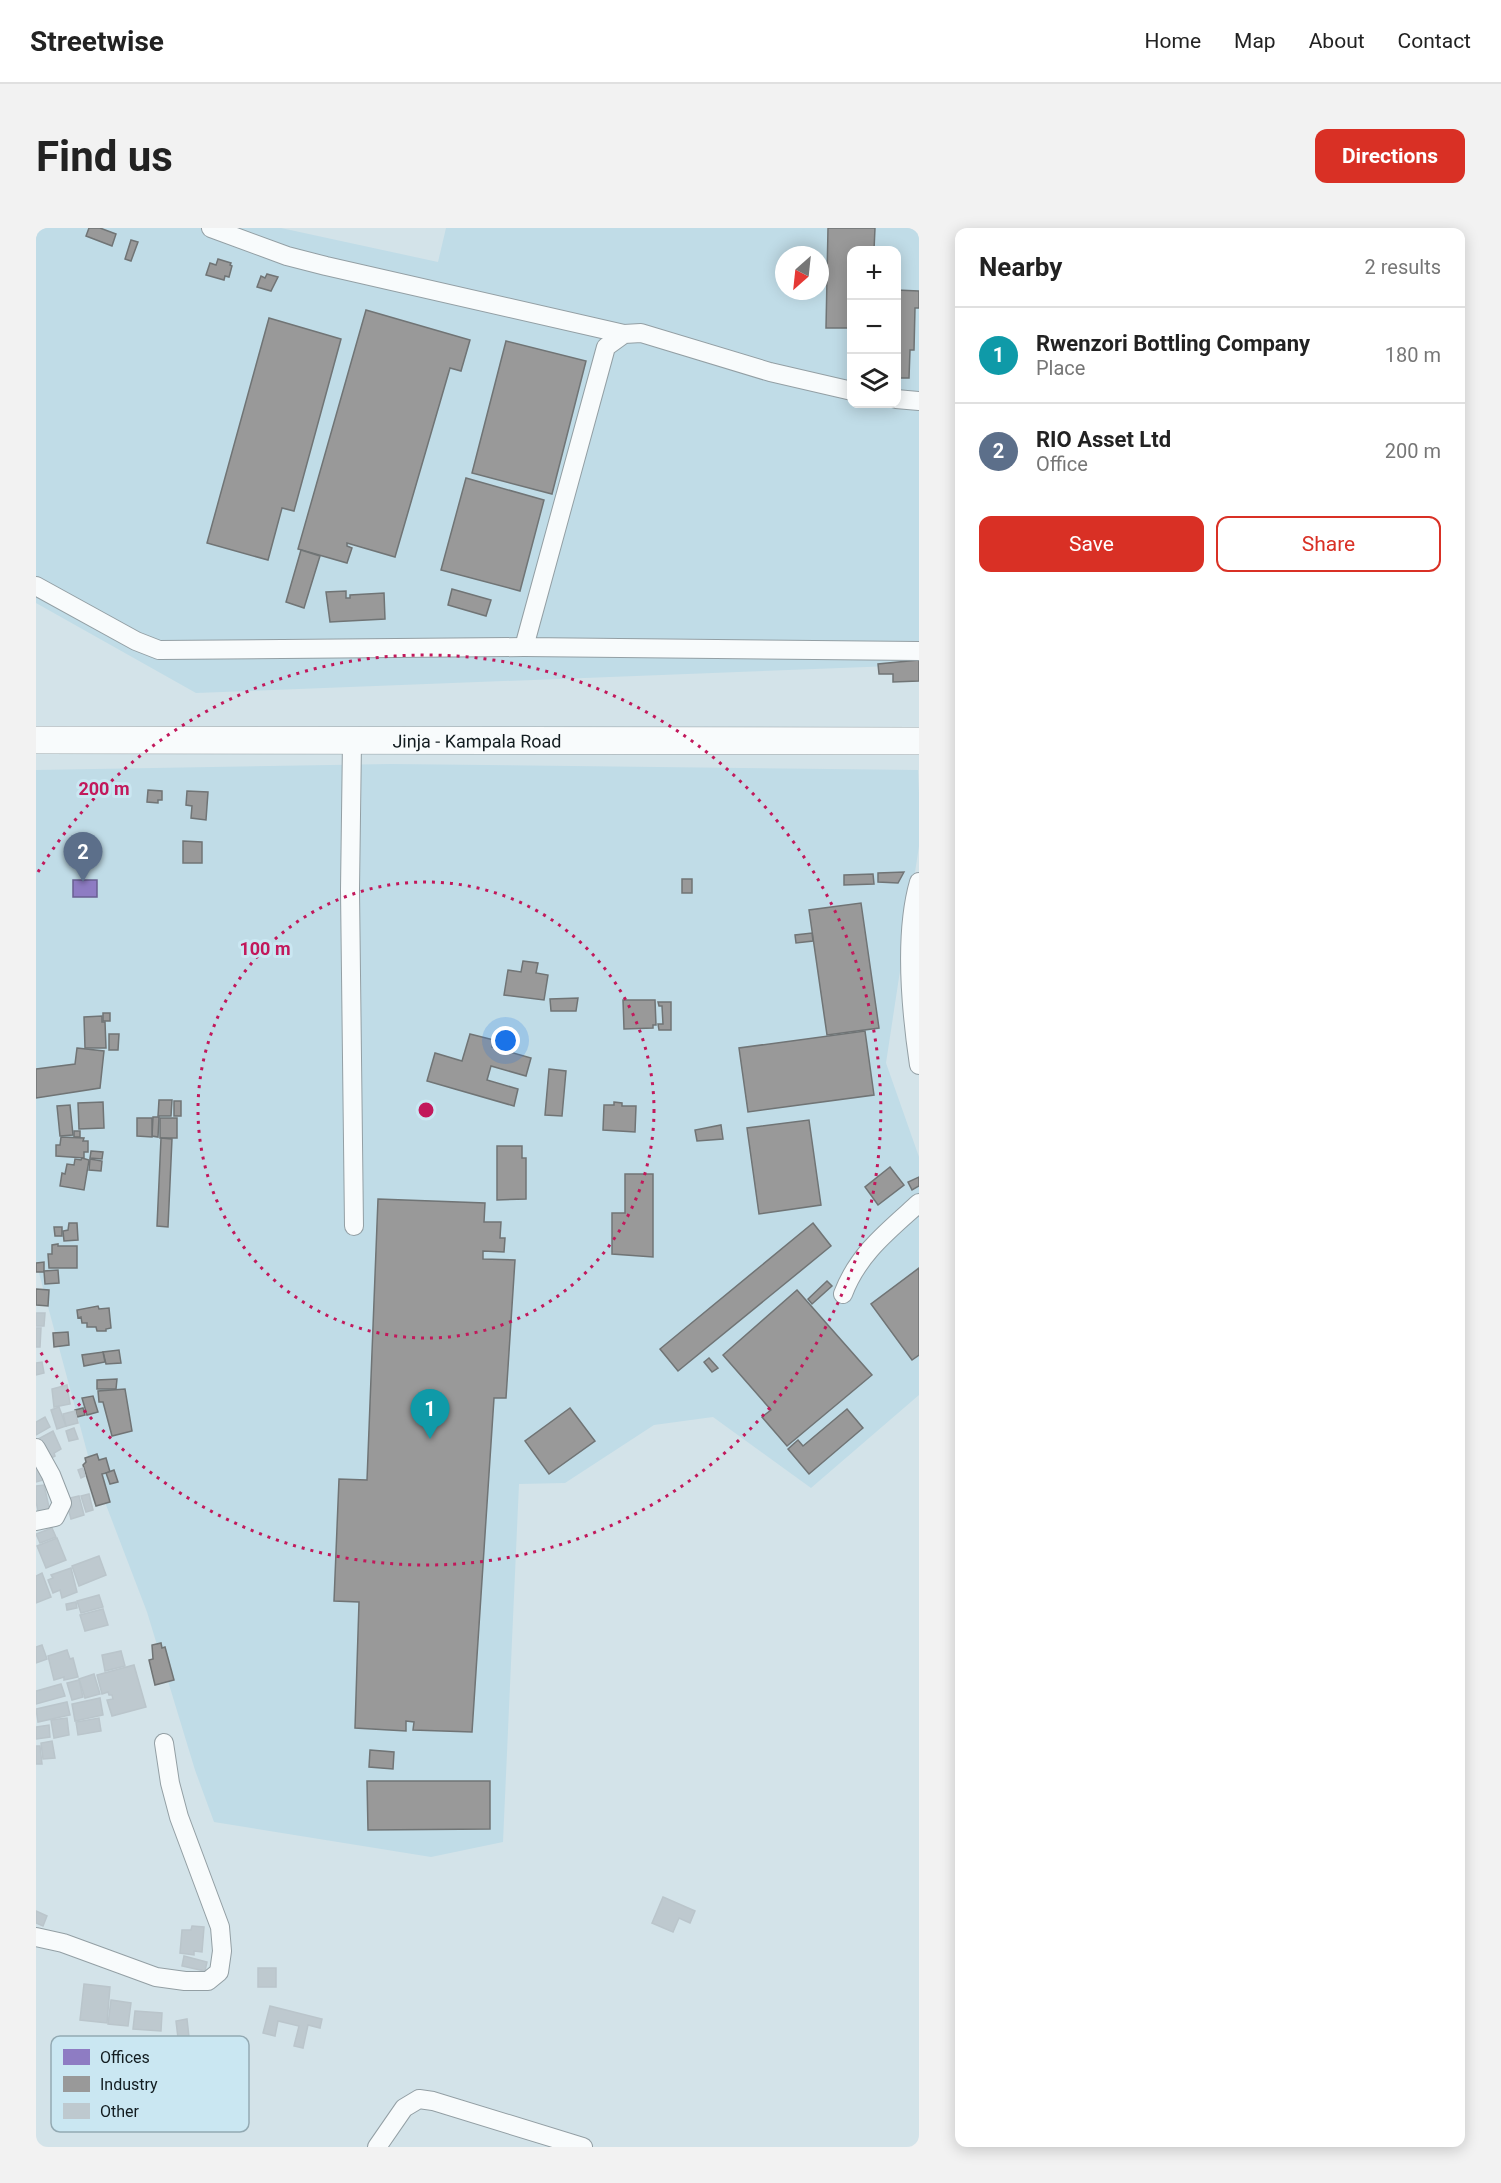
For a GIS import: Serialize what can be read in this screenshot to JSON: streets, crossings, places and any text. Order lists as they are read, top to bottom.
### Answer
{
  "streets": {
    "highway": ["Jinja - Kampala Road"]
  },
  "legend": ["Offices", "Industry", "Other"],
  "north": "bottom left",
  "page": {
    "header": "Streetwise",
    "nav": [
      "Home",
      "Map",
      "About",
      "Contact"
    ],
    "buttons": [
      "Directions",
      ["Save", "Share"]
    ],
    "title": "Find us",
    "heading": ["Nearby", "2 results"],
    "map_buttons": ["+", "−"],
    "list": [
      {
        "mark": "1",
        "name": "Rwenzori Bottling Company",
        "note": "Place",
        "value": "180 m"
      },
      {
        "mark": "2",
        "name": "RIO Asset Ltd",
        "note": "Office",
        "value": "200 m"
      }
    ],
    "pins": ["2", "1"]
  },
  "rings": ["200 m", "100 m"]
}
